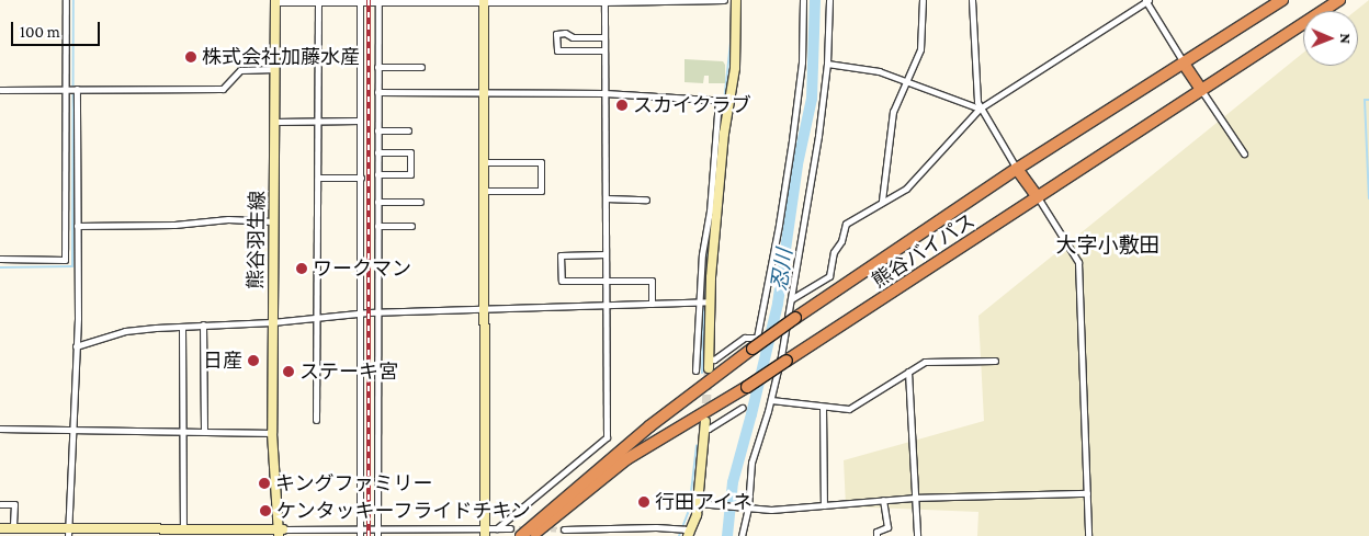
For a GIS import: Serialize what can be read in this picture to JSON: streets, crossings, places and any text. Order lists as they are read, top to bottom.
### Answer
{
  "streets": {
    "highway": ["熊谷バイパス"],
    "street": ["熊谷羽生線"]
  },
  "districts": ["大字小敷田"],
  "water": ["忍川"],
  "places": [
    "株式会社加藤水産",
    "スカイクラブ",
    "ワークマン",
    "日産",
    "ステーキ宮",
    "キングファミリー",
    "行田アイネ",
    "ケンタッキーフライドチキン"
  ],
  "scale_bar": "100 m",
  "north": "right"
}
